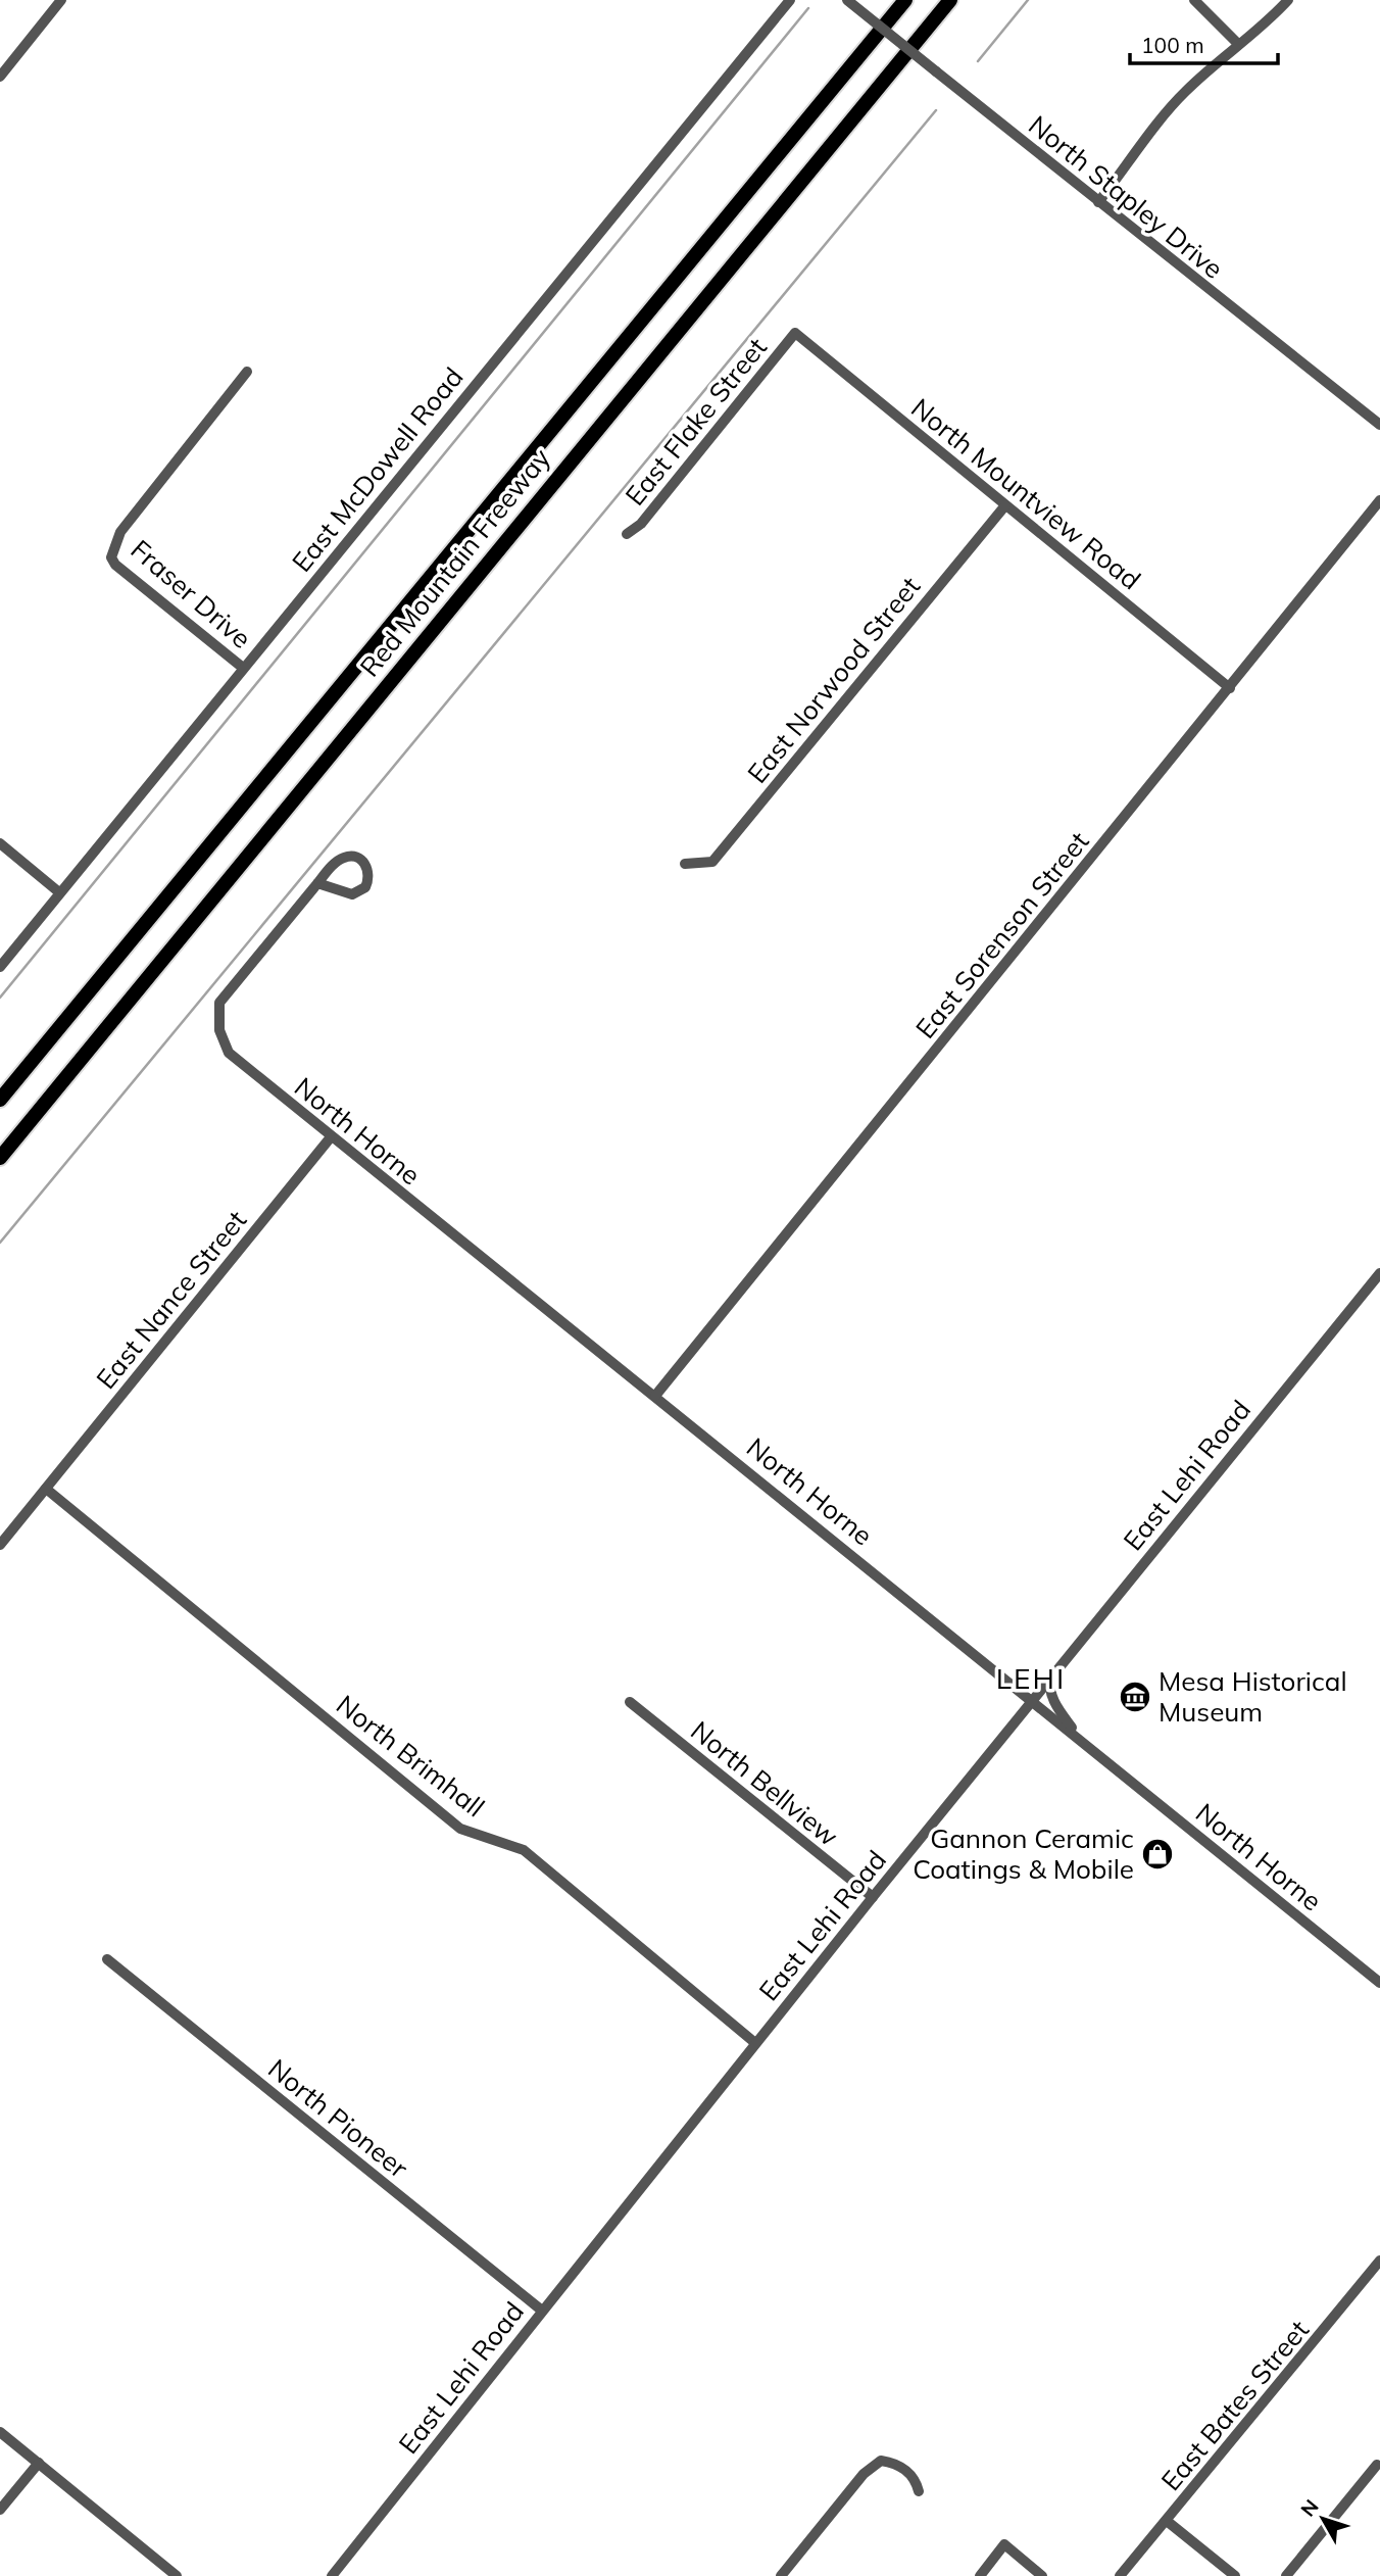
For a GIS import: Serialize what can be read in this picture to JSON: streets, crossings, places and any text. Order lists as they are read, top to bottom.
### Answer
{
  "streets": {
    "highway": ["Red Mountain Freeway"],
    "street": [
      "North Stapley Drive",
      "East Flake Street",
      "East McDowell Road",
      "North Mountview Road",
      "Fraser Drive",
      "East Norwood Street",
      "East Sorenson Street",
      "North Horne",
      "East Nance Street",
      "East Lehi Road",
      "North Brimhall",
      "North Bellview",
      "North Pioneer",
      "East Bates Street"
    ]
  },
  "crossings": [
    ["East Flake Street", "North Mountview Road"],
    ["East McDowell Road", "Fraser Drive"],
    ["North Mountview Road", "East Norwood Street"],
    ["North Mountview Road", "East Sorenson Street"],
    ["East Sorenson Street", "North Horne"],
    ["North Horne", "East Nance Street"],
    ["North Horne", "East Lehi Road"],
    ["East Nance Street", "North Brimhall"],
    ["East Lehi Road", "North Brimhall"],
    ["East Lehi Road", "North Bellview"],
    ["East Lehi Road", "North Pioneer"]
  ],
  "districts": ["LEHI"],
  "places": {
    "museum": ["Mesa Historical Museum"],
    "shop": ["Gannon Ceramic Coatings & Mobile"]
  },
  "scale_bar": "100 m",
  "north": "top left"
}
